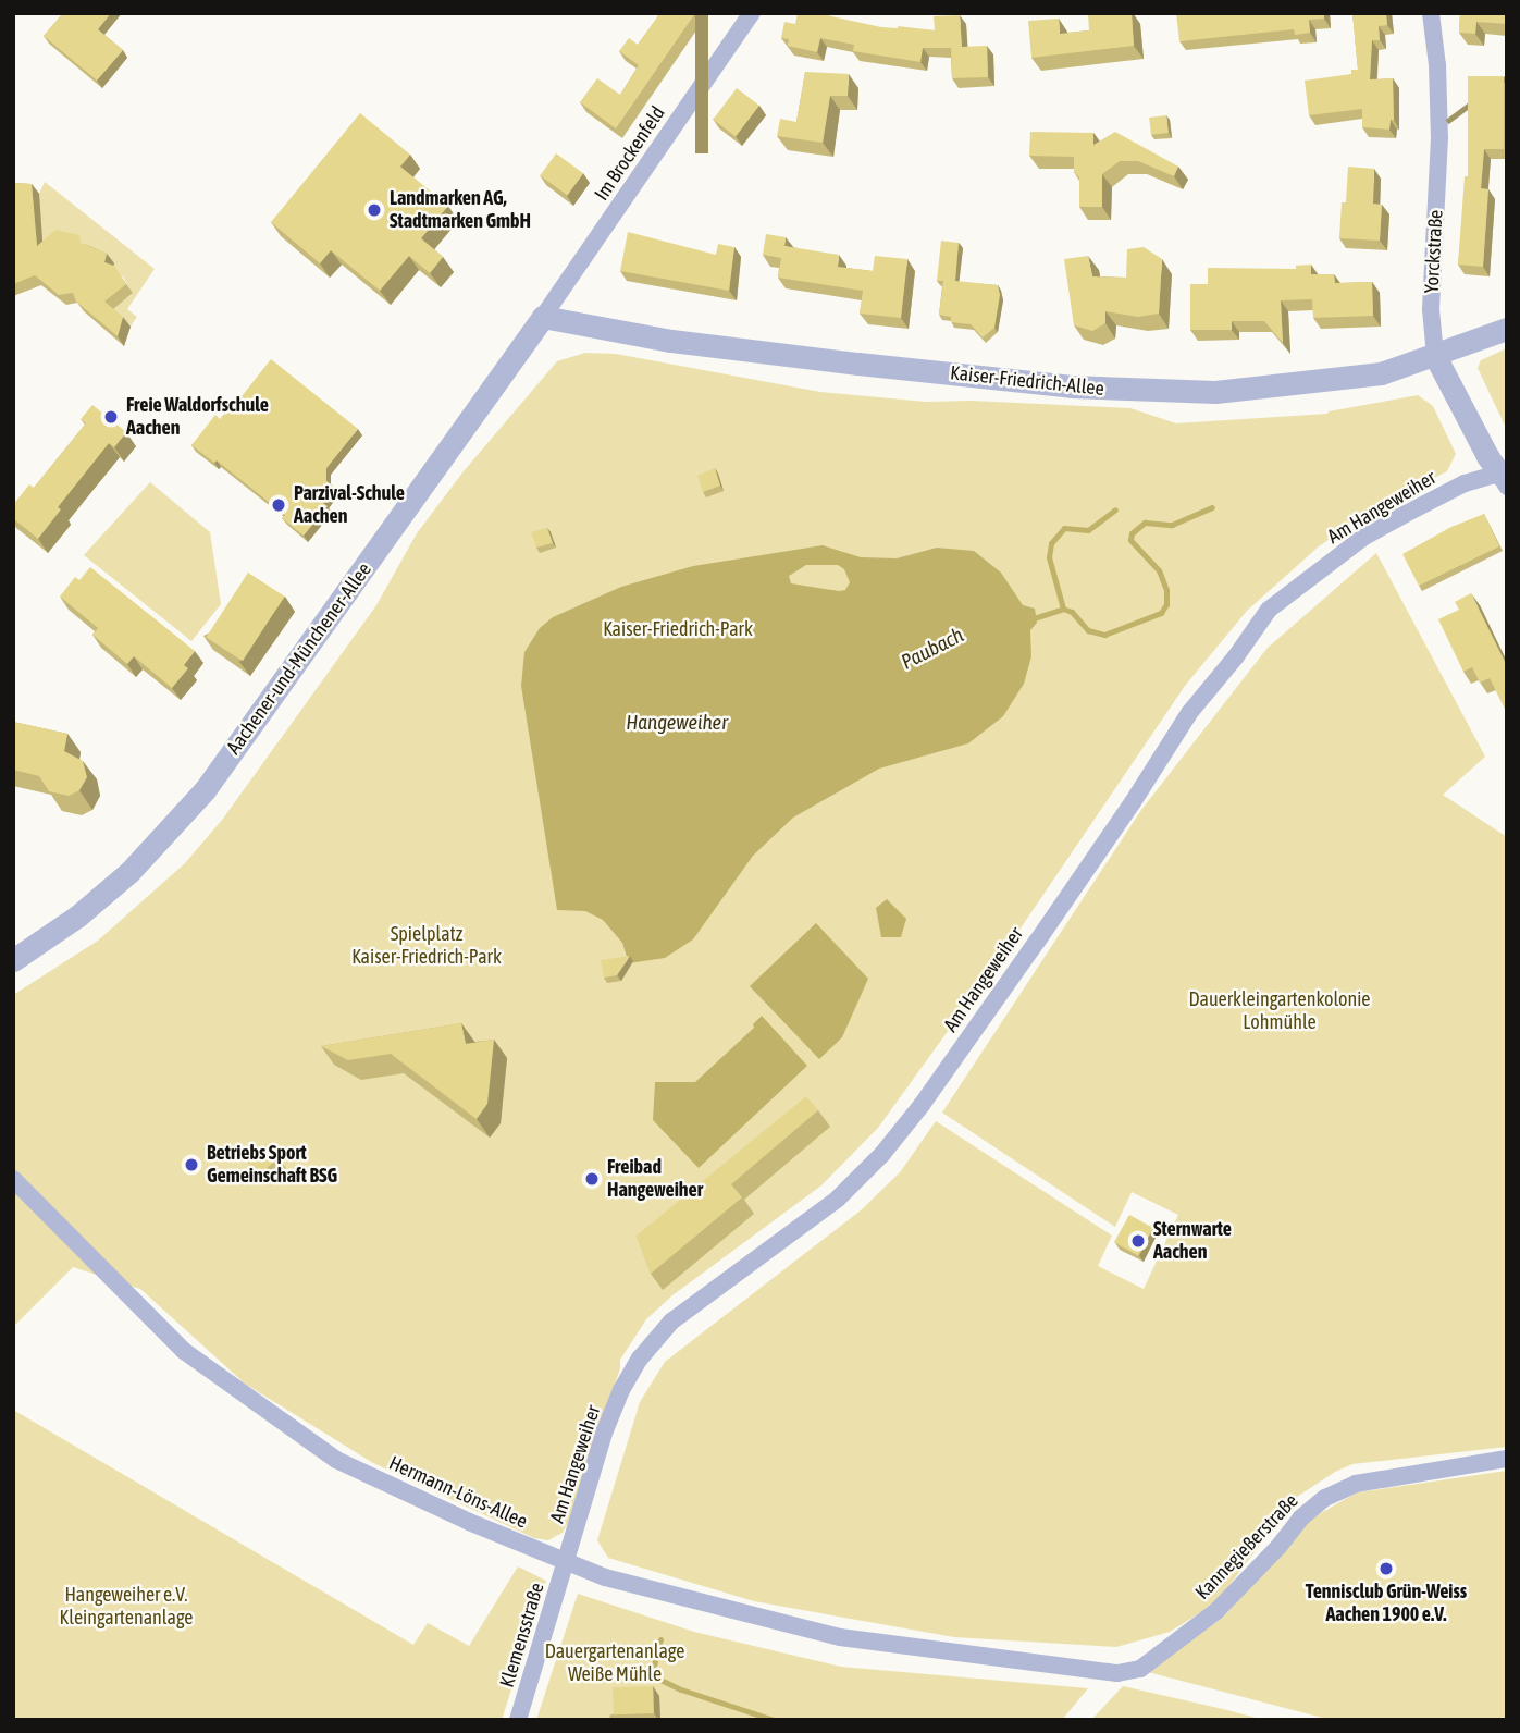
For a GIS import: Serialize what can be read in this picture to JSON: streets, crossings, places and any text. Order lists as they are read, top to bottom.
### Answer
{
  "streets": {
    "street": [
      "Im Brockenfeld",
      "Yorckstraße",
      "Kaiser-Friedrich-Allee",
      "Am Hangeweiher",
      "Aachener-und-Münchener-Allee",
      "Hermann-Löns-Allee",
      "Kannegießerstraße",
      "Klemensstraße"
    ]
  },
  "crossings": [
    ["Im Brockenfeld", "Kaiser-Friedrich-Allee"],
    ["Im Brockenfeld", "Aachener-und-Münchener-Allee"],
    ["Yorckstraße", "Kaiser-Friedrich-Allee"],
    ["Yorckstraße", "Am Hangeweiher"],
    ["Kaiser-Friedrich-Allee", "Aachener-und-Münchener-Allee"],
    ["Am Hangeweiher", "Hermann-Löns-Allee"],
    ["Am Hangeweiher", "Klemensstraße"],
    ["Hermann-Löns-Allee", "Kannegießerstraße"],
    ["Hermann-Löns-Allee", "Klemensstraße"]
  ],
  "water": ["Paubach", "Hangeweiher"],
  "parks": [
    "Kaiser-Friedrich-Park",
    "Spielplatz Kaiser-Friedrich-Park",
    "Dauerkleingartenkolonie Lohmühle",
    "Hangeweiher e.V. Kleingartenanlage",
    "Dauergartenanlage Weiße Mühle"
  ],
  "places": [
    "Landmarken AG, Stadtmarken GmbH",
    "Freie Waldorfschule Aachen",
    "Parzival-Schule Aachen",
    "Betriebs Sport Gemeinschaft BSG",
    "Freibad Hangeweiher",
    "Sternwarte Aachen",
    "Tennisclub Grün-Weiss Aachen 1900 e.V."
  ]
}
